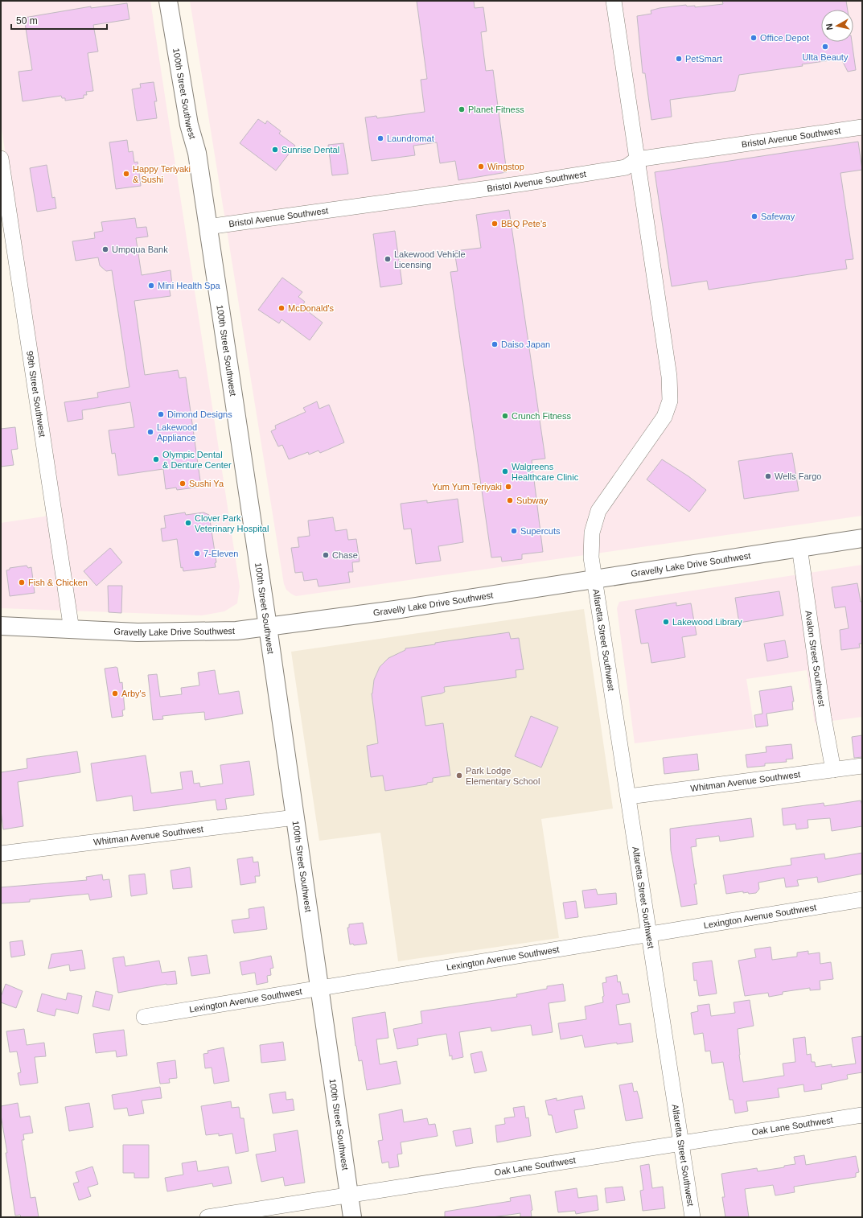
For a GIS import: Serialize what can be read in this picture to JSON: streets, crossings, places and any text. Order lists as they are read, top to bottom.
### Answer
{
  "streets": {
    "main road": ["100th Street Southwest", "Gravelly Lake Drive Southwest"],
    "street": [
      "Bristol Avenue Southwest",
      "99th Street Southwest",
      "Alfaretta Street Southwest",
      "Avalon Street Southwest",
      "Whitman Avenue Southwest",
      "Lexington Avenue Southwest",
      "Oak Lane Southwest"
    ]
  },
  "crossings": [
    ["100th Street Southwest", "Bristol Avenue Southwest"],
    ["100th Street Southwest", "Gravelly Lake Drive Southwest"],
    ["100th Street Southwest", "Whitman Avenue Southwest"],
    ["100th Street Southwest", "Lexington Avenue Southwest"],
    ["100th Street Southwest", "Oak Lane Southwest"],
    ["Bristol Avenue Southwest", "Alfaretta Street Southwest"],
    ["99th Street Southwest", "Gravelly Lake Drive Southwest"],
    ["Gravelly Lake Drive Southwest", "Alfaretta Street Southwest"],
    ["Gravelly Lake Drive Southwest", "Avalon Street Southwest"],
    ["Alfaretta Street Southwest", "Whitman Avenue Southwest"],
    ["Alfaretta Street Southwest", "Lexington Avenue Southwest"],
    ["Alfaretta Street Southwest", "Oak Lane Southwest"],
    ["Avalon Street Southwest", "Whitman Avenue Southwest"]
  ],
  "places": [
    "Office Depot",
    "Ulta Beauty",
    "PetSmart",
    "Planet Fitness",
    "Laundromat",
    "Sunrise Dental",
    "Wingstop",
    "Happy Teriyaki & Sushi",
    "Safeway",
    "BBQ Pete's",
    "Umpqua Bank",
    "Lakewood Vehicle Licensing",
    "Mini Health Spa",
    "McDonald's",
    "Daiso Japan",
    "Dimond Designs",
    "Crunch Fitness",
    "Lakewood Appliance",
    "Olympic Dental & Denture Center",
    "Walgreens Healthcare Clinic",
    "Wells Fargo",
    "Sushi Ya",
    "Yum Yum Teriyaki",
    "Subway",
    "Clover Park Veterinary Hospital",
    "Supercuts",
    "7-Eleven",
    "Chase",
    "Fish & Chicken",
    "Lakewood Library",
    "Arby's",
    "Park Lodge Elementary School"
  ],
  "scale_bar": "50 m",
  "north": "left"
}
